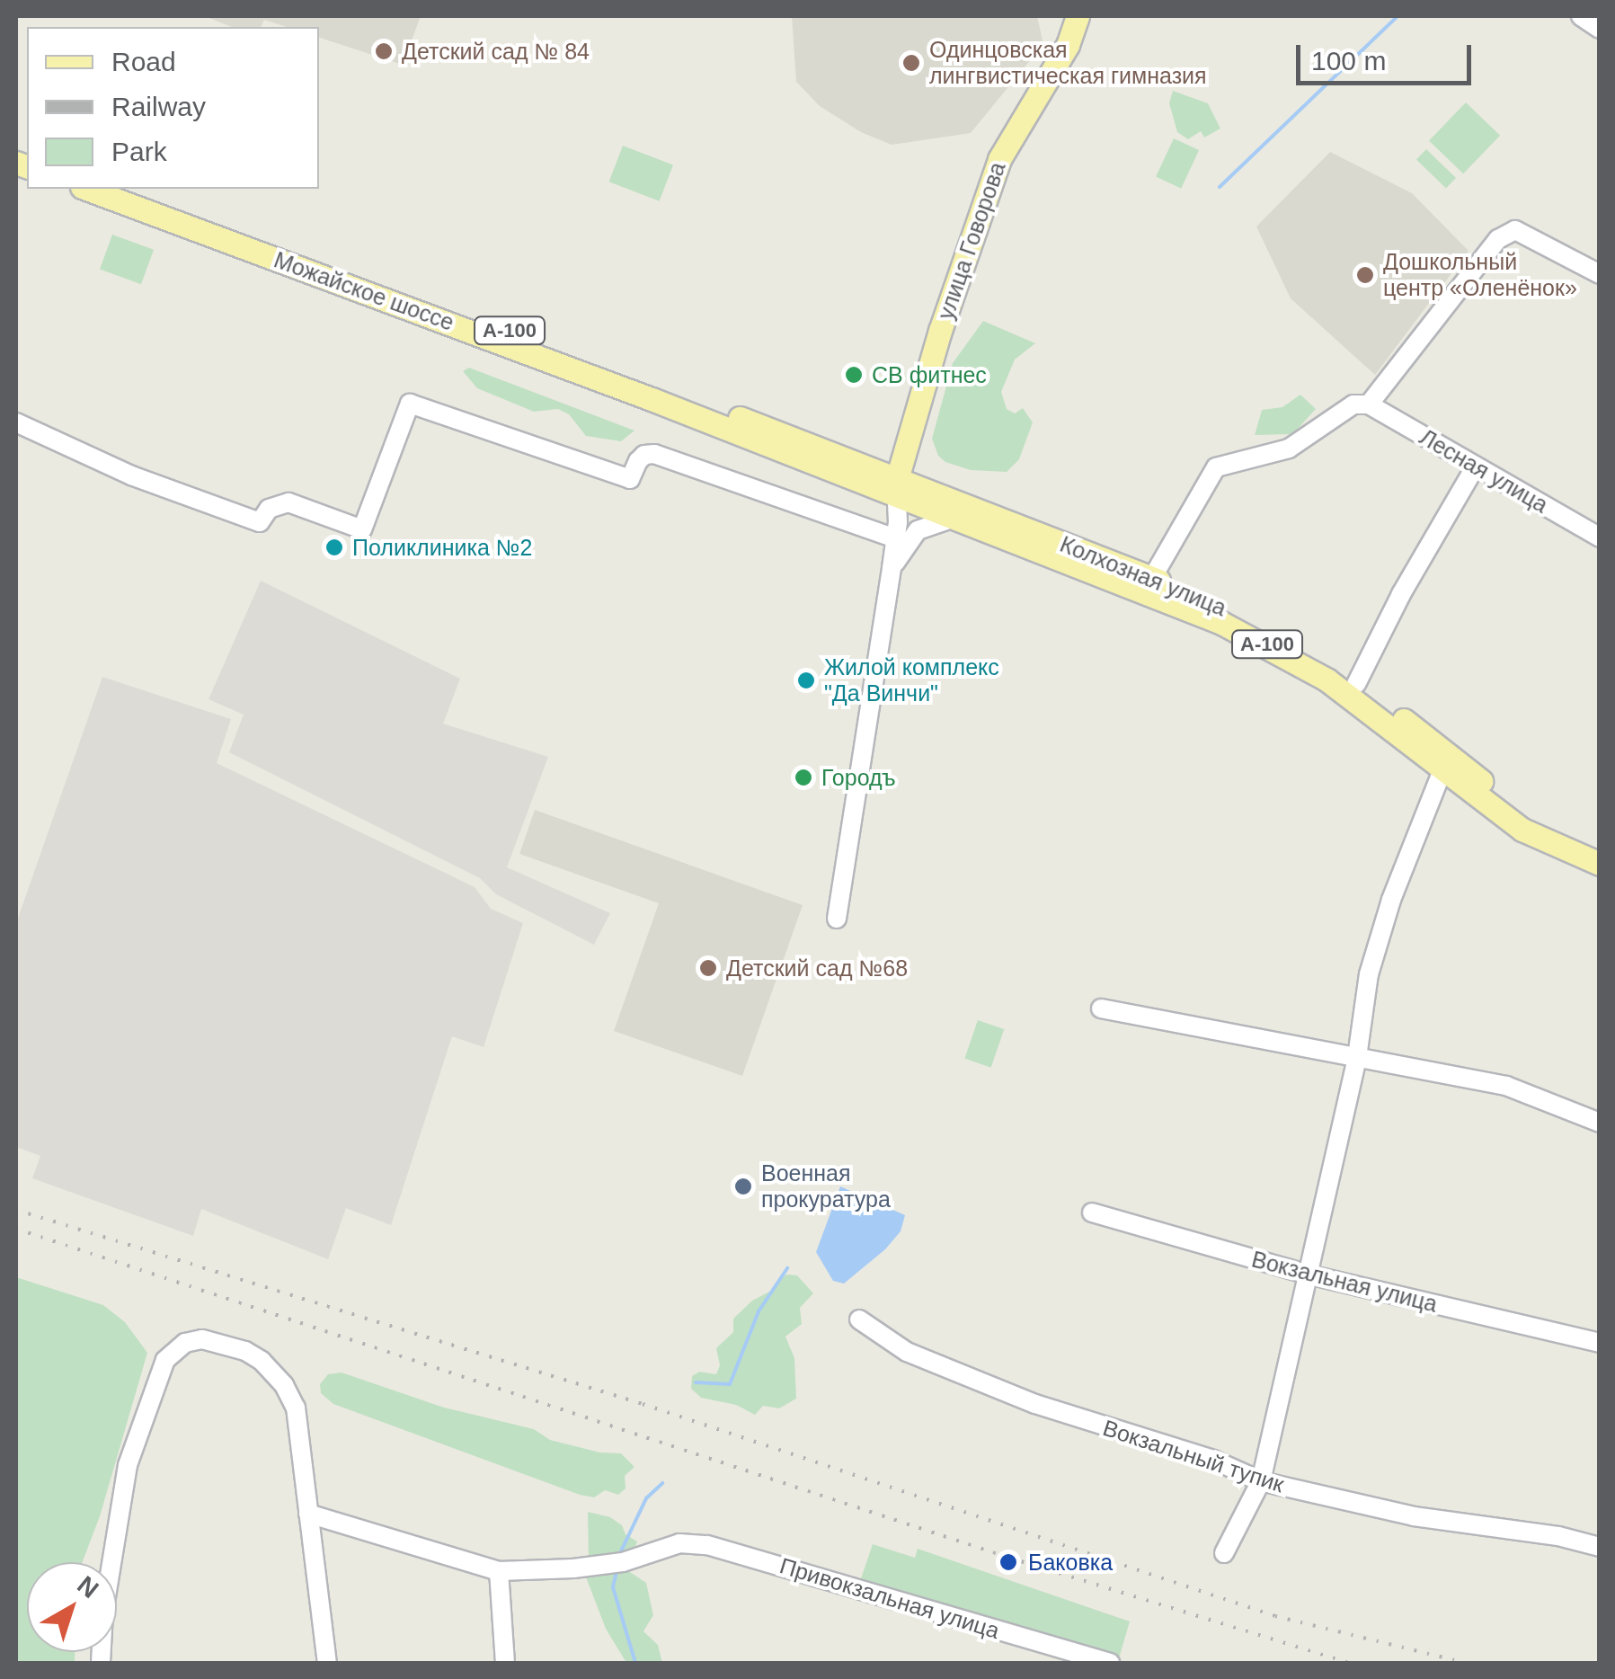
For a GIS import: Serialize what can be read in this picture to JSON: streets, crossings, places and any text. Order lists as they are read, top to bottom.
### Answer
{
  "streets": {
    "main road": [
      "улица Говорова",
      "Можайское шоссе",
      "А-100",
      "Колхозная улица"
    ],
    "street": [
      "Лесная улица",
      "Вокзальная улица",
      "Вокзальный тупик",
      "Привокзальная улица"
    ]
  },
  "crossings": [
    ["улица Говорова", "Можайское шоссе"],
    ["улица Говорова", "Колхозная улица"],
    ["Можайское шоссе", "Колхозная улица"]
  ],
  "places": [
    "Детский сад № 84",
    "Одинцовская лингвистическая гимназия",
    "Дошкольный центр «Оленёнок»",
    "СВ фитнес",
    "Поликлиника №2",
    "Жилой комплекс \"Да Винчи\"",
    "Городъ",
    "Детский сад №68",
    "Военная прокуратура",
    "Баковка"
  ],
  "legend": ["Road", "Railway", "Park"],
  "scale_bar": "100 m",
  "north": "top right"
}
